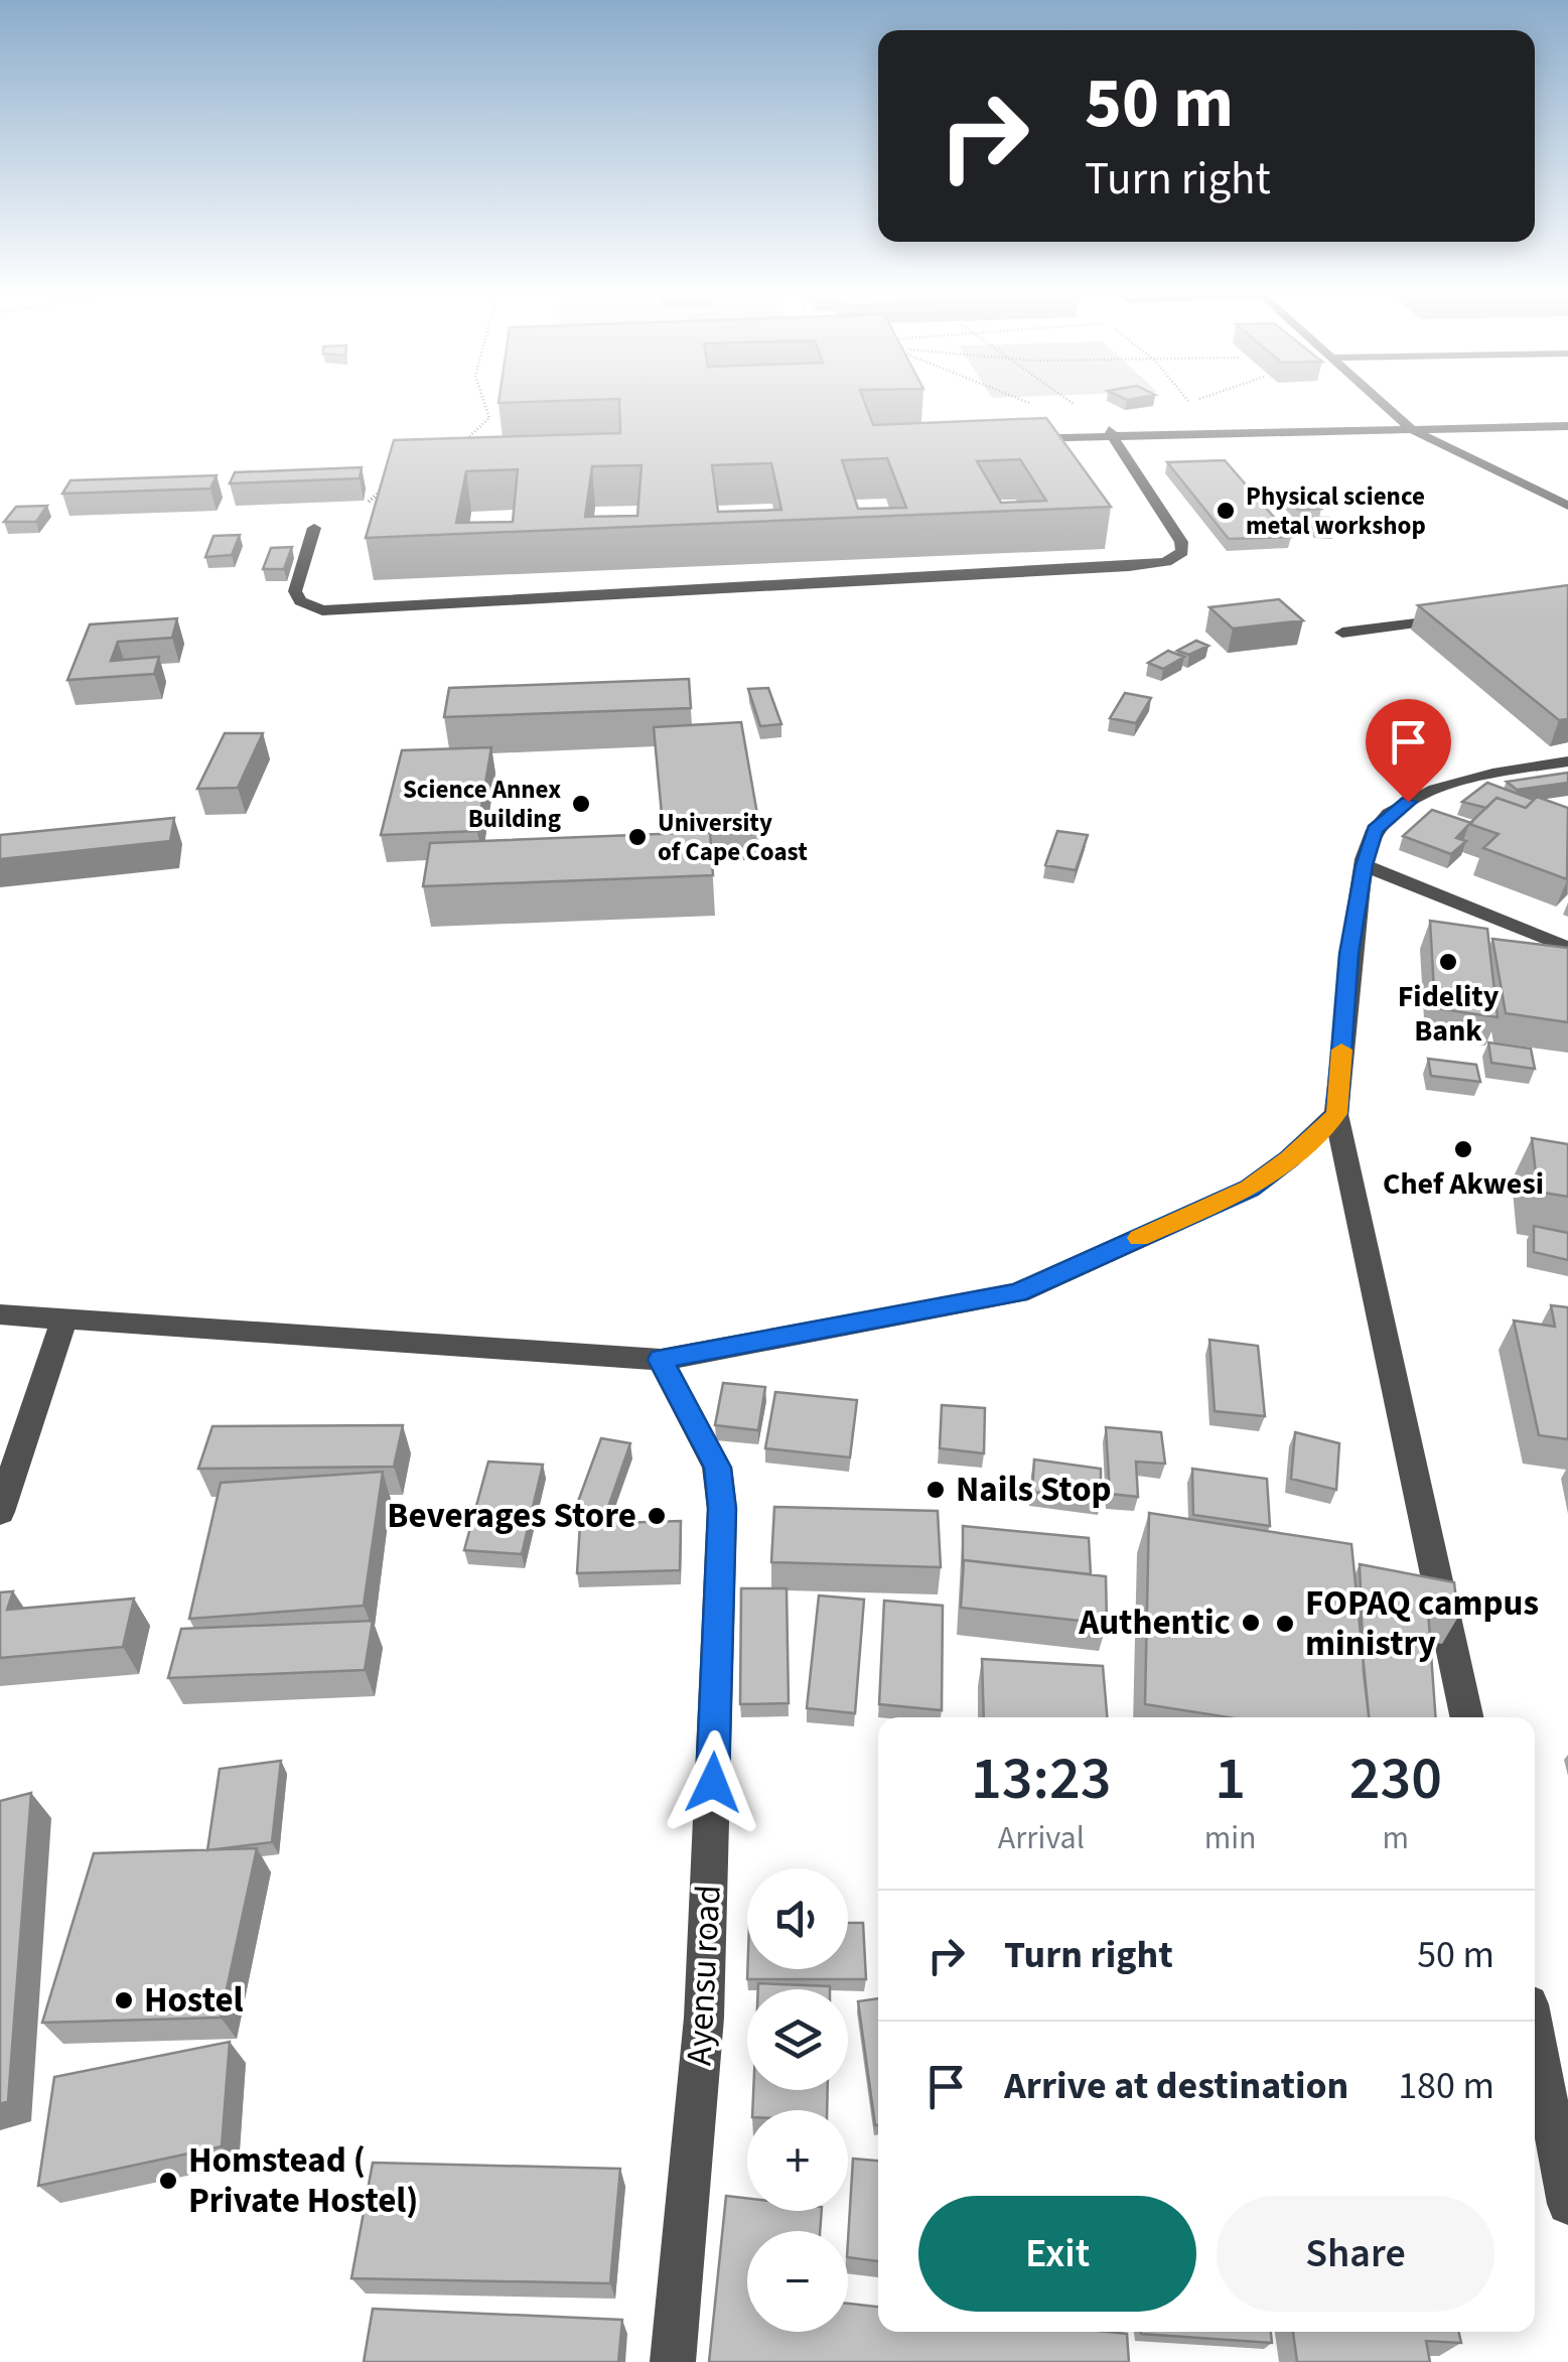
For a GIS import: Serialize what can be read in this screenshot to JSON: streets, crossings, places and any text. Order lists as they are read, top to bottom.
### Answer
{
  "streets": {
    "street": ["Ayensu road"]
  },
  "places": [
    "Physical science metal workshop",
    "Science Annex Building",
    "University of Cape Coast",
    "Fidelity Bank",
    "Chef Akwesi",
    "Nails Stop",
    "Beverages Store",
    "Authentic",
    "FOPAQ campus ministry",
    "Hostel",
    "Homstead ( Private Hostel)"
  ],
  "page": {
    "turn": ["50 m", "Turn right"],
    "eta": [
      "13:23",
      "Arrival",
      "1",
      "min",
      "230",
      "m"
    ],
    "map_buttons": ["+", "−"],
    "list": [
      {
        "name": "Turn right",
        "value": "50 m"
      },
      {
        "name": "Arrive at destination",
        "value": "180 m"
      }
    ],
    "buttons": ["Exit", "Share"]
  }
}
